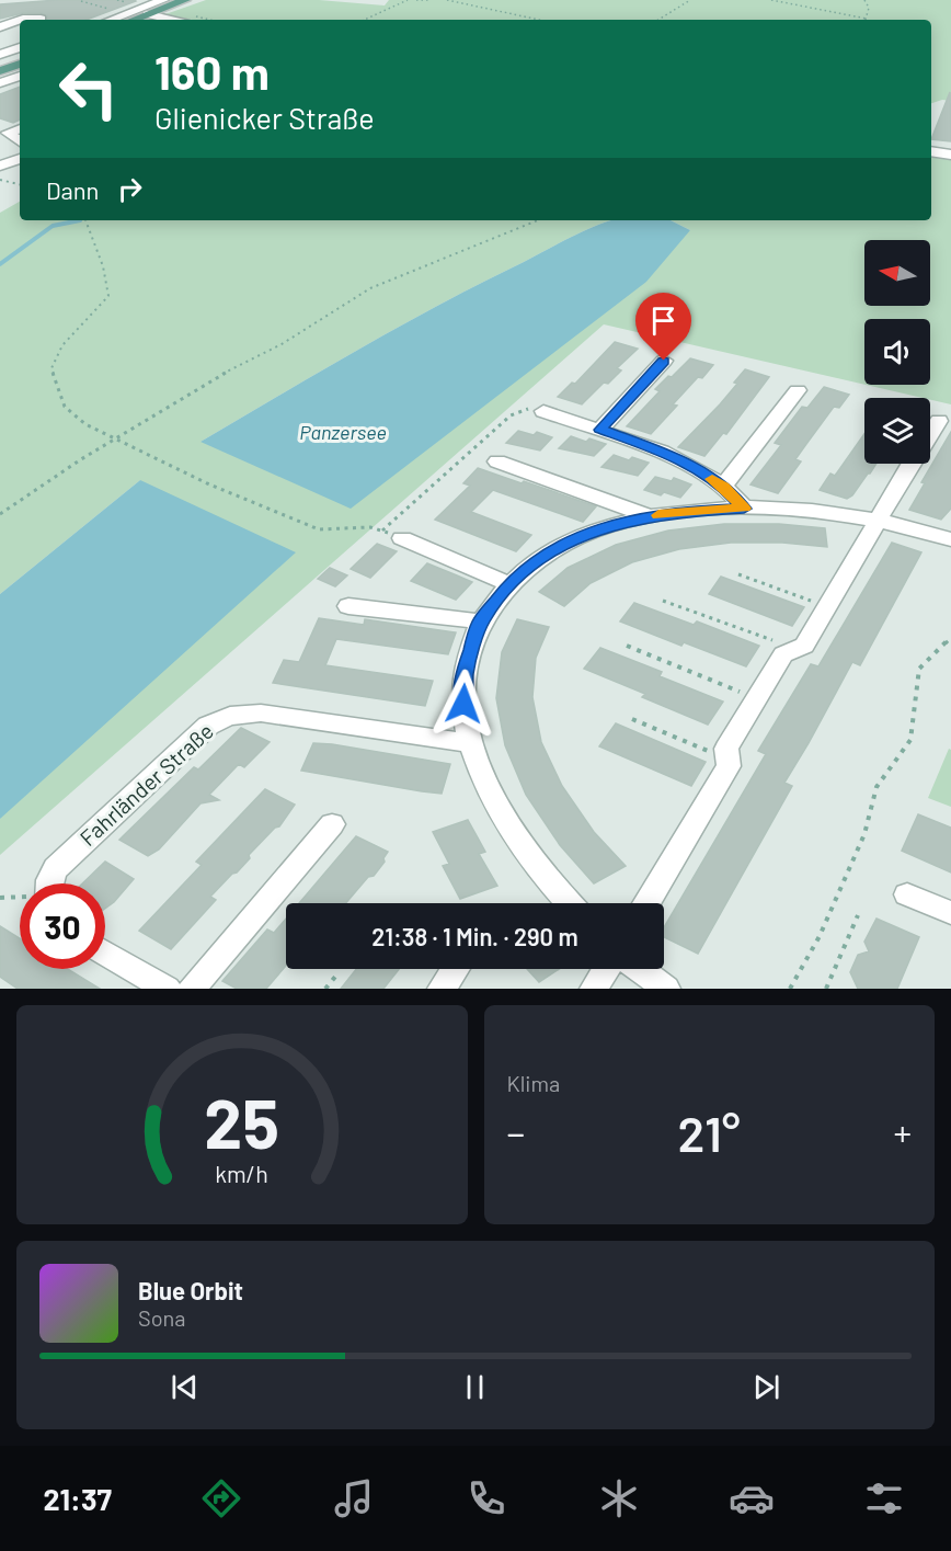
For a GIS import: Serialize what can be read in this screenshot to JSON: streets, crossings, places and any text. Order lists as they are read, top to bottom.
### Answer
{
  "streets": {
    "street": ["Fahrländer Straße"]
  },
  "water": ["Panzersee"],
  "north": "left",
  "page": {
    "turn": ["160 m", "Glienicker Straße"],
    "then": "Dann",
    "limit": "30",
    "trip": "21:38 · 1 Min. · 290 m",
    "tile": "Klima",
    "heat": ["−", "21°", "+"],
    "song": ["Blue Orbit", "Sona"],
    "tabs": "21:37",
    "gauge": ["25", "km/h"]
  }
}
